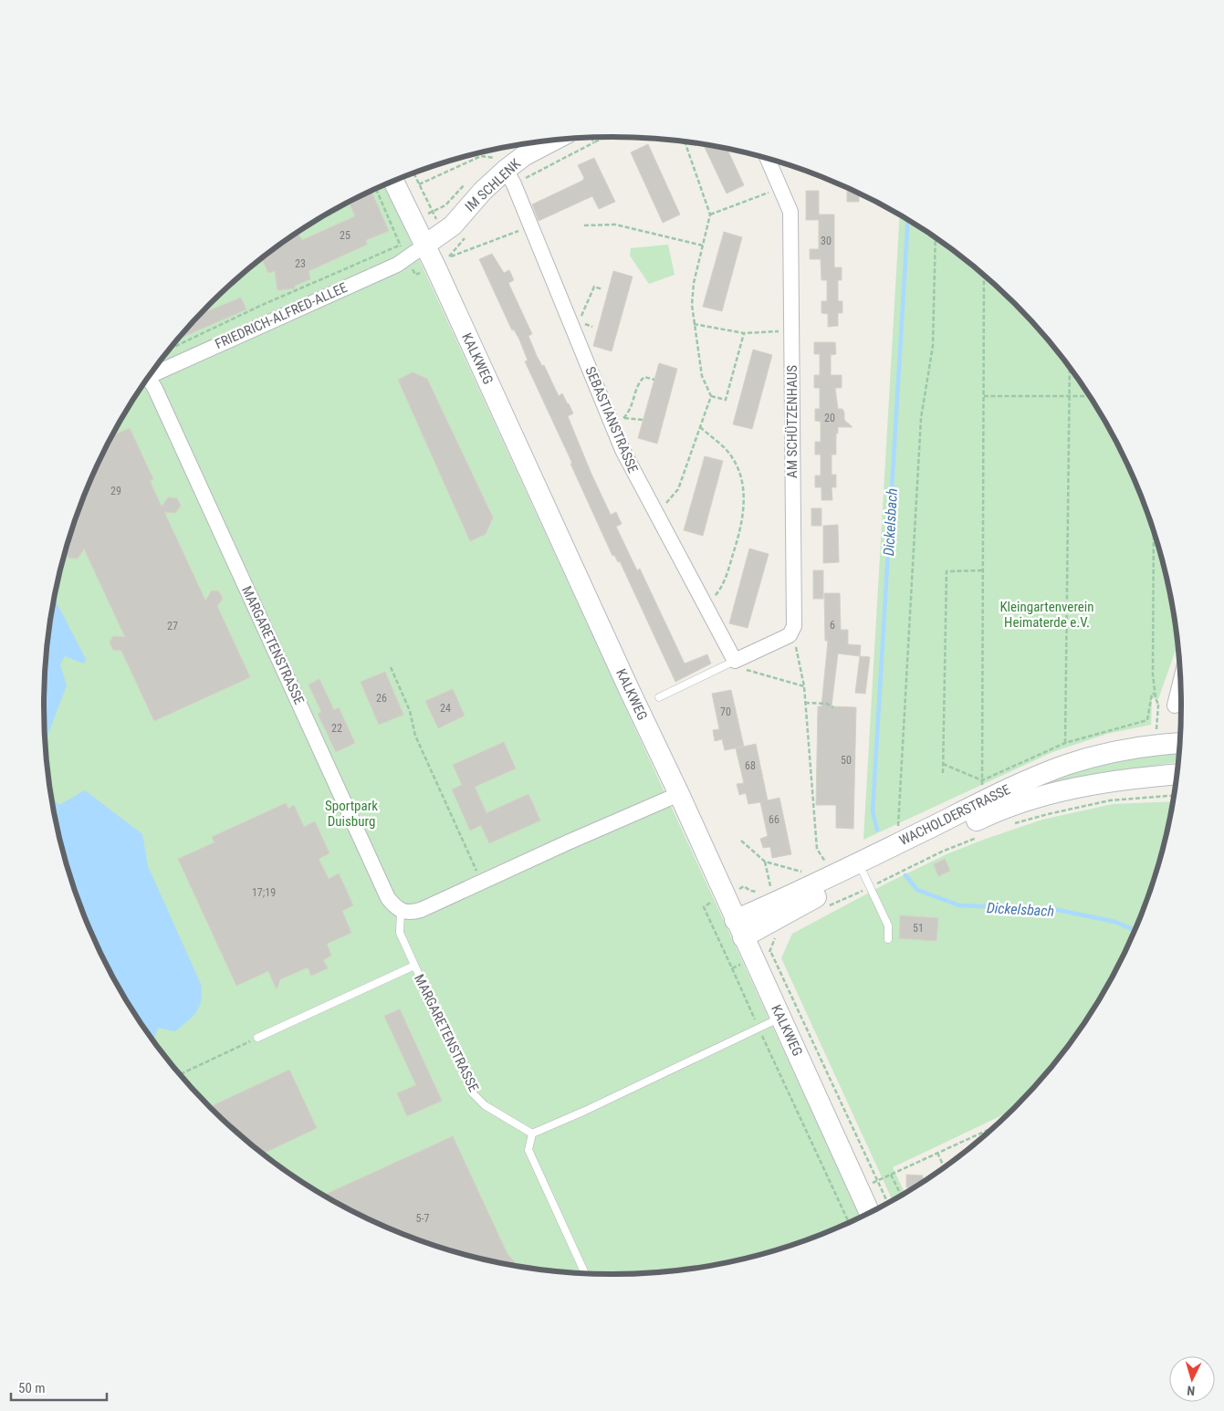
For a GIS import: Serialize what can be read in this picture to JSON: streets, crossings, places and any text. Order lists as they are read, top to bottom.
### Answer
{
  "streets": {
    "street": [
      "IM SCHLENK",
      "FRIEDRICH-ALFRED-ALLEE",
      "KALKWEG",
      "SEBASTIANSTRASSE",
      "AM SCHÜTZENHAUS",
      "MARGARETENSTRASSE",
      "WACHOLDERSTRASSE"
    ]
  },
  "crossings": [
    ["IM SCHLENK", "FRIEDRICH-ALFRED-ALLEE"],
    ["IM SCHLENK", "KALKWEG"],
    ["IM SCHLENK", "SEBASTIANSTRASSE"],
    ["FRIEDRICH-ALFRED-ALLEE", "KALKWEG"],
    ["KALKWEG", "WACHOLDERSTRASSE"]
  ],
  "water": ["Dickelsbach"],
  "parks": ["Kleingartenverein Heimaterde e.V.", "Sportpark Duisburg"],
  "house_numbers": [
    "25",
    "30",
    "23",
    "20",
    "29",
    "6",
    "27",
    "26",
    "24",
    "70",
    "22",
    "50",
    "68",
    "66",
    "17;19",
    "51",
    "5-7"
  ],
  "scale_bar": "50 m",
  "north": "bottom"
}
